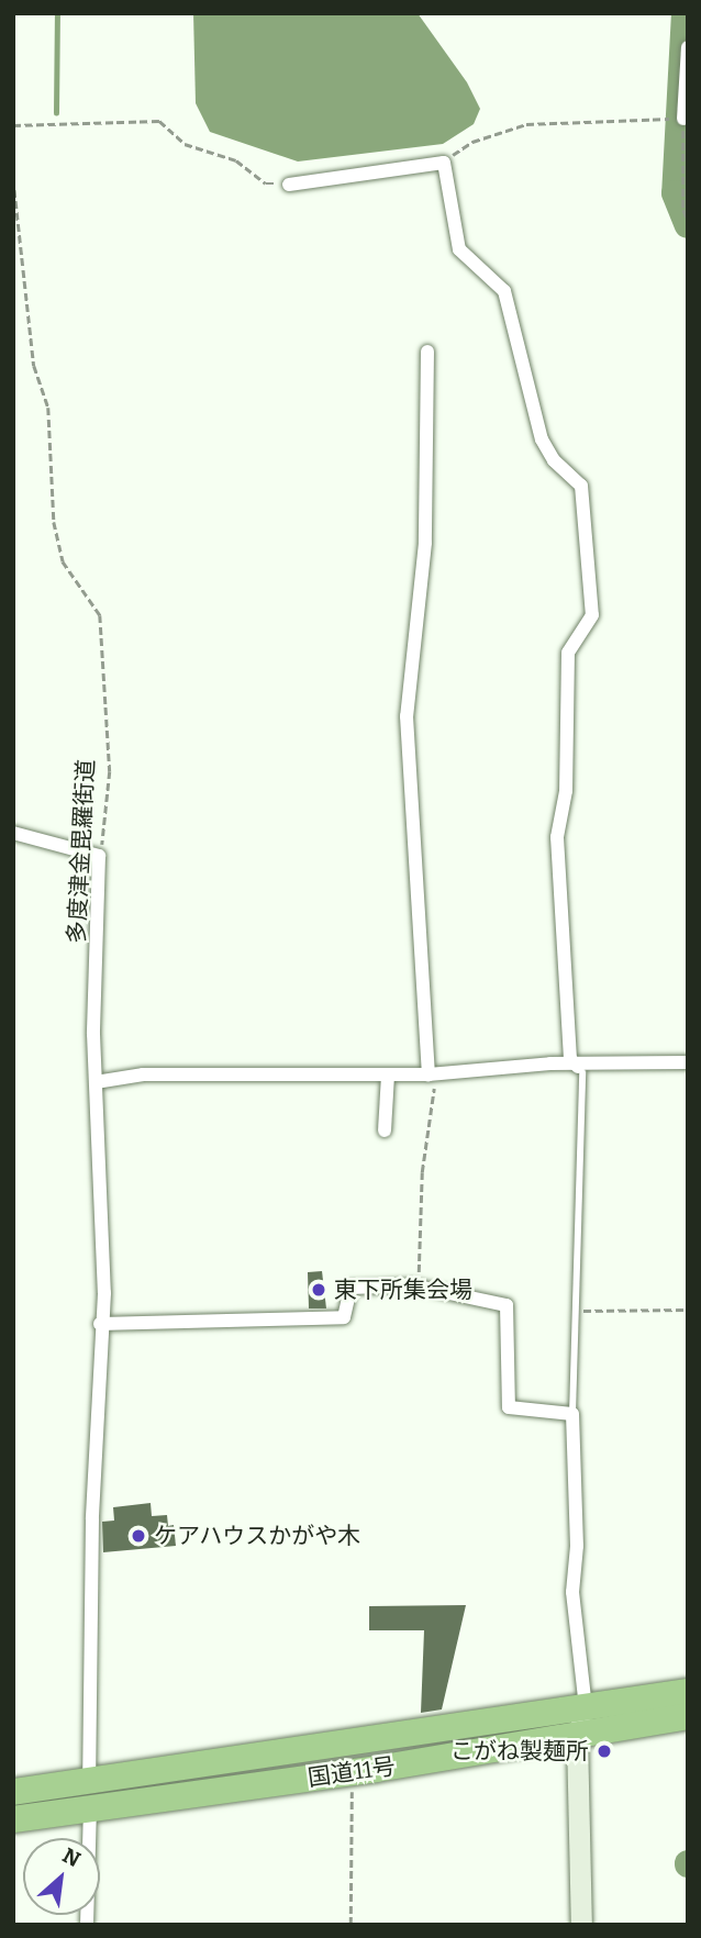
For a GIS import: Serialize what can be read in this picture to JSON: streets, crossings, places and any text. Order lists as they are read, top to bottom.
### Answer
{
  "streets": {
    "highway": ["国道11号"],
    "street": ["多度津金毘羅街道"]
  },
  "crossings": [
    ["多度津金毘羅街道", "国道11号"]
  ],
  "places": ["東下所集会場", "ケアハウスかがや木", "こがね製麺所"],
  "north": "top right"
}
